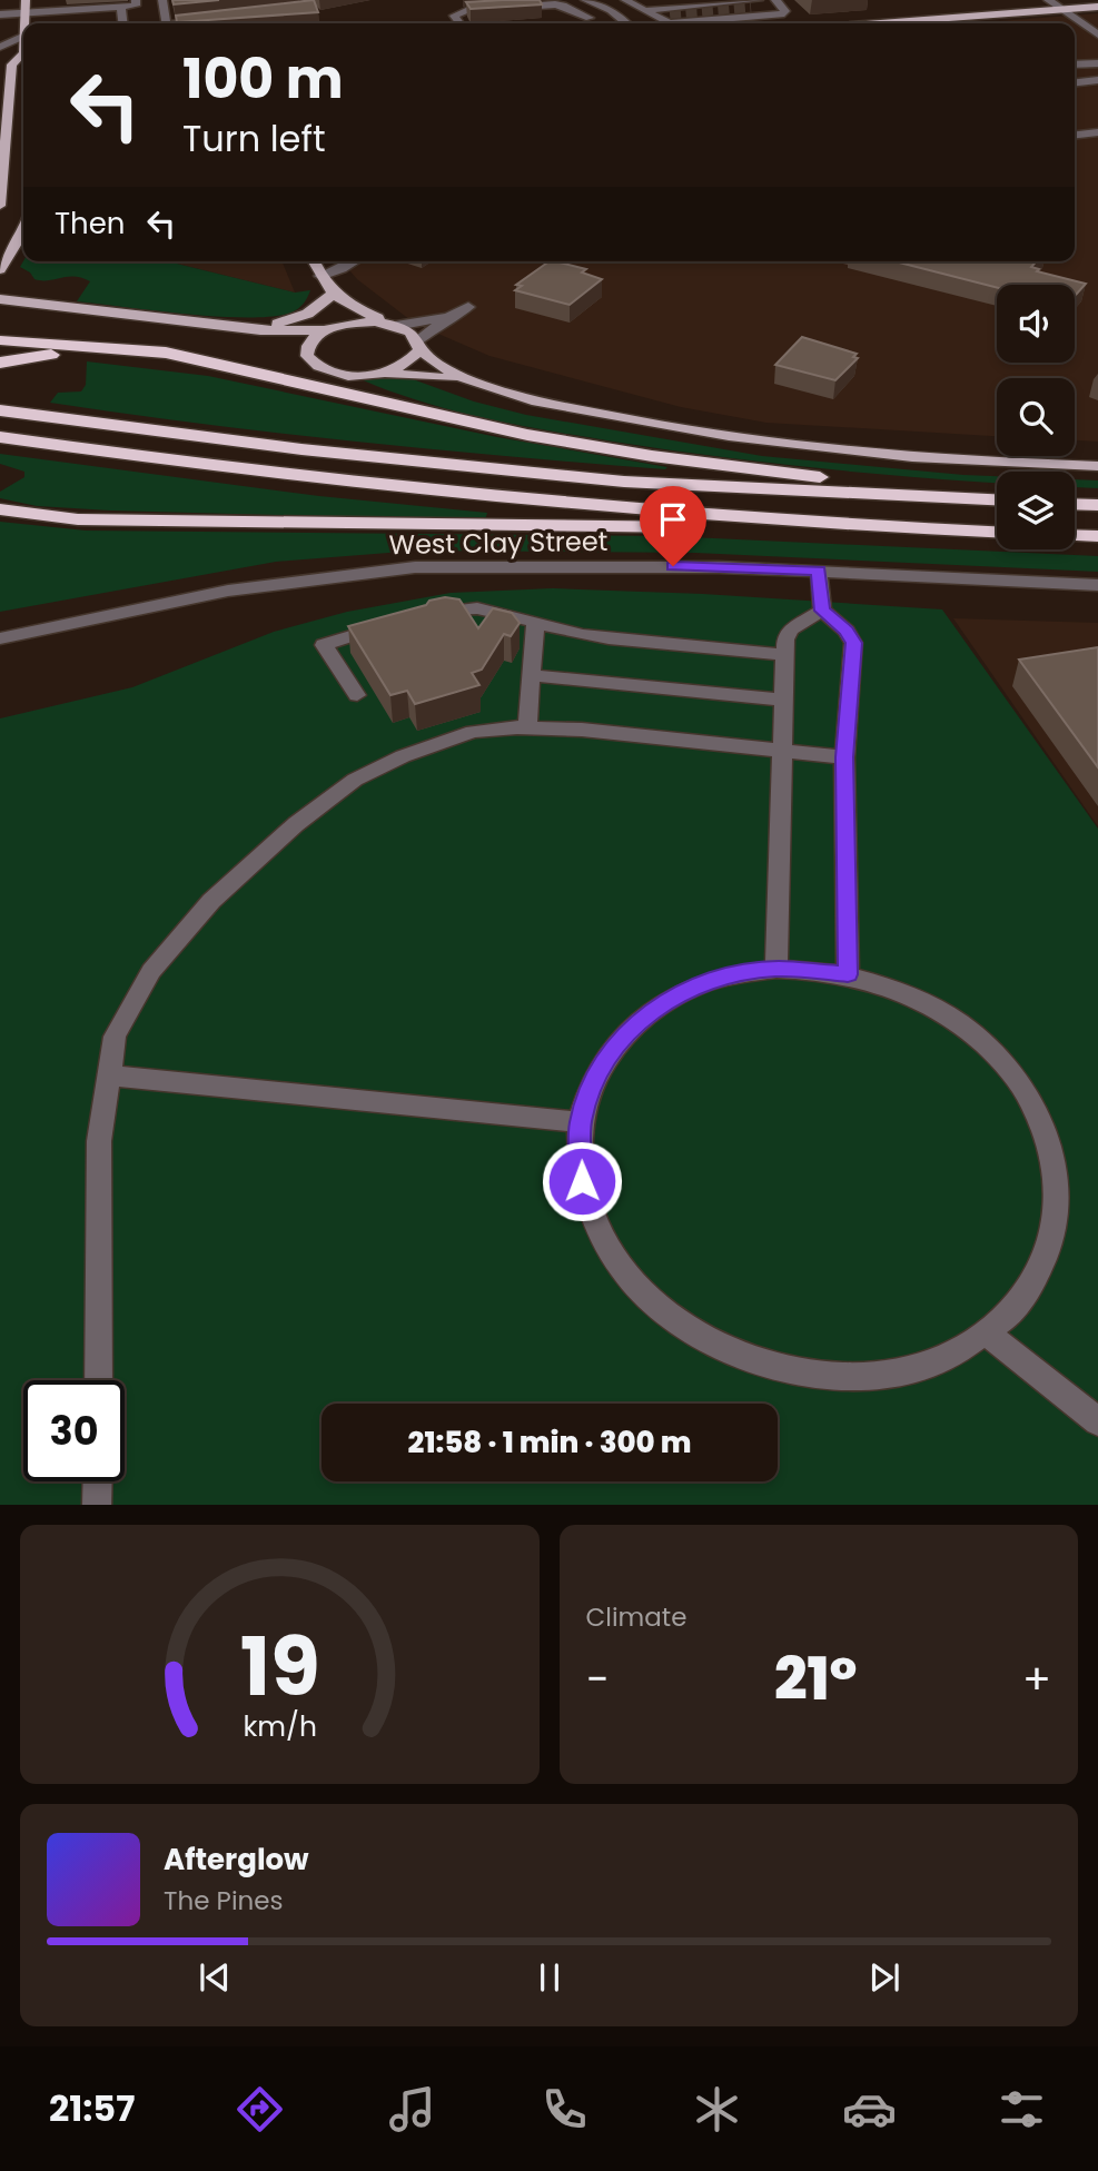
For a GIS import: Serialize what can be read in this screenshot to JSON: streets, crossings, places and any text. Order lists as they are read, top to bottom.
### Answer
{
  "streets": {
    "street": ["West Clay Street"]
  },
  "page": {
    "turn": ["100 m", "Turn left"],
    "then": "Then",
    "limit": "30",
    "trip": "21:58 · 1 min · 300 m",
    "tile": "Climate",
    "heat": ["−", "21°", "+"],
    "song": ["Afterglow", "The Pines"],
    "tabs": "21:57",
    "gauge": ["19", "km/h"]
  }
}
